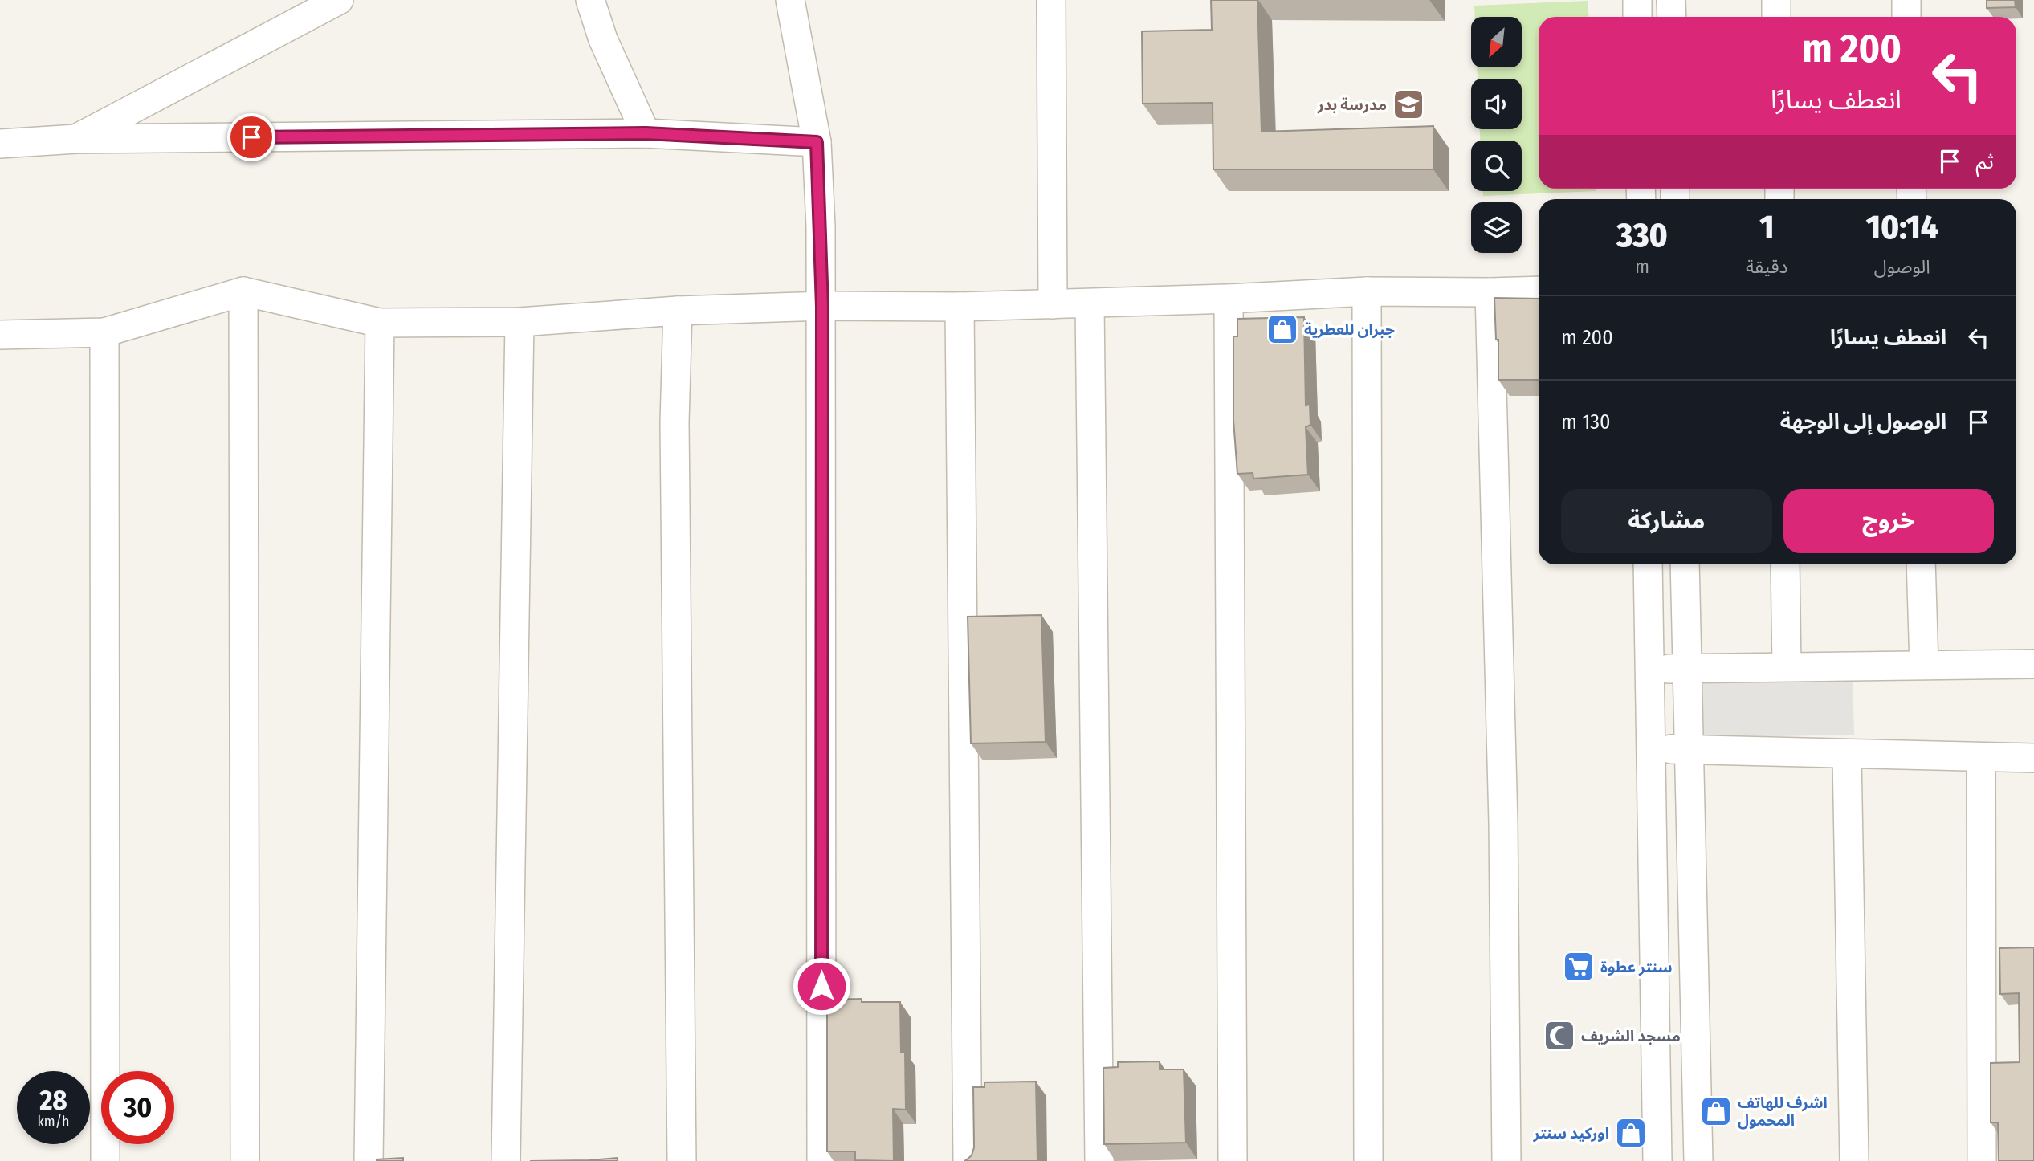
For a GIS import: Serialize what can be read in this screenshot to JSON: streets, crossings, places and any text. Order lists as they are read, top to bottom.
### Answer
{
  "places": {
    "school or university": ["مدرسة بدر"],
    "shop": ["جبران للعطرية", "اشرف للهاتف المحمول", "اوركيد سنتر"],
    "supermarket": ["سنتر عطوة"],
    "mosque": ["مسجد الشريف"]
  },
  "north": "bottom left",
  "page": {
    "turn": ["200 m", "انعطف يسارًا"],
    "then": "ثم",
    "eta": [
      "10:14",
      "الوصول",
      "1",
      "دقيقة",
      "330",
      "m"
    ],
    "list": [
      {
        "name": "انعطف يسارًا",
        "value": "200 m"
      },
      {
        "name": "الوصول إلى الوجهة",
        "value": "130 m"
      }
    ],
    "buttons": ["خروج", "مشاركة"],
    "speed": "28 km/h",
    "limit": "30"
  }
}
